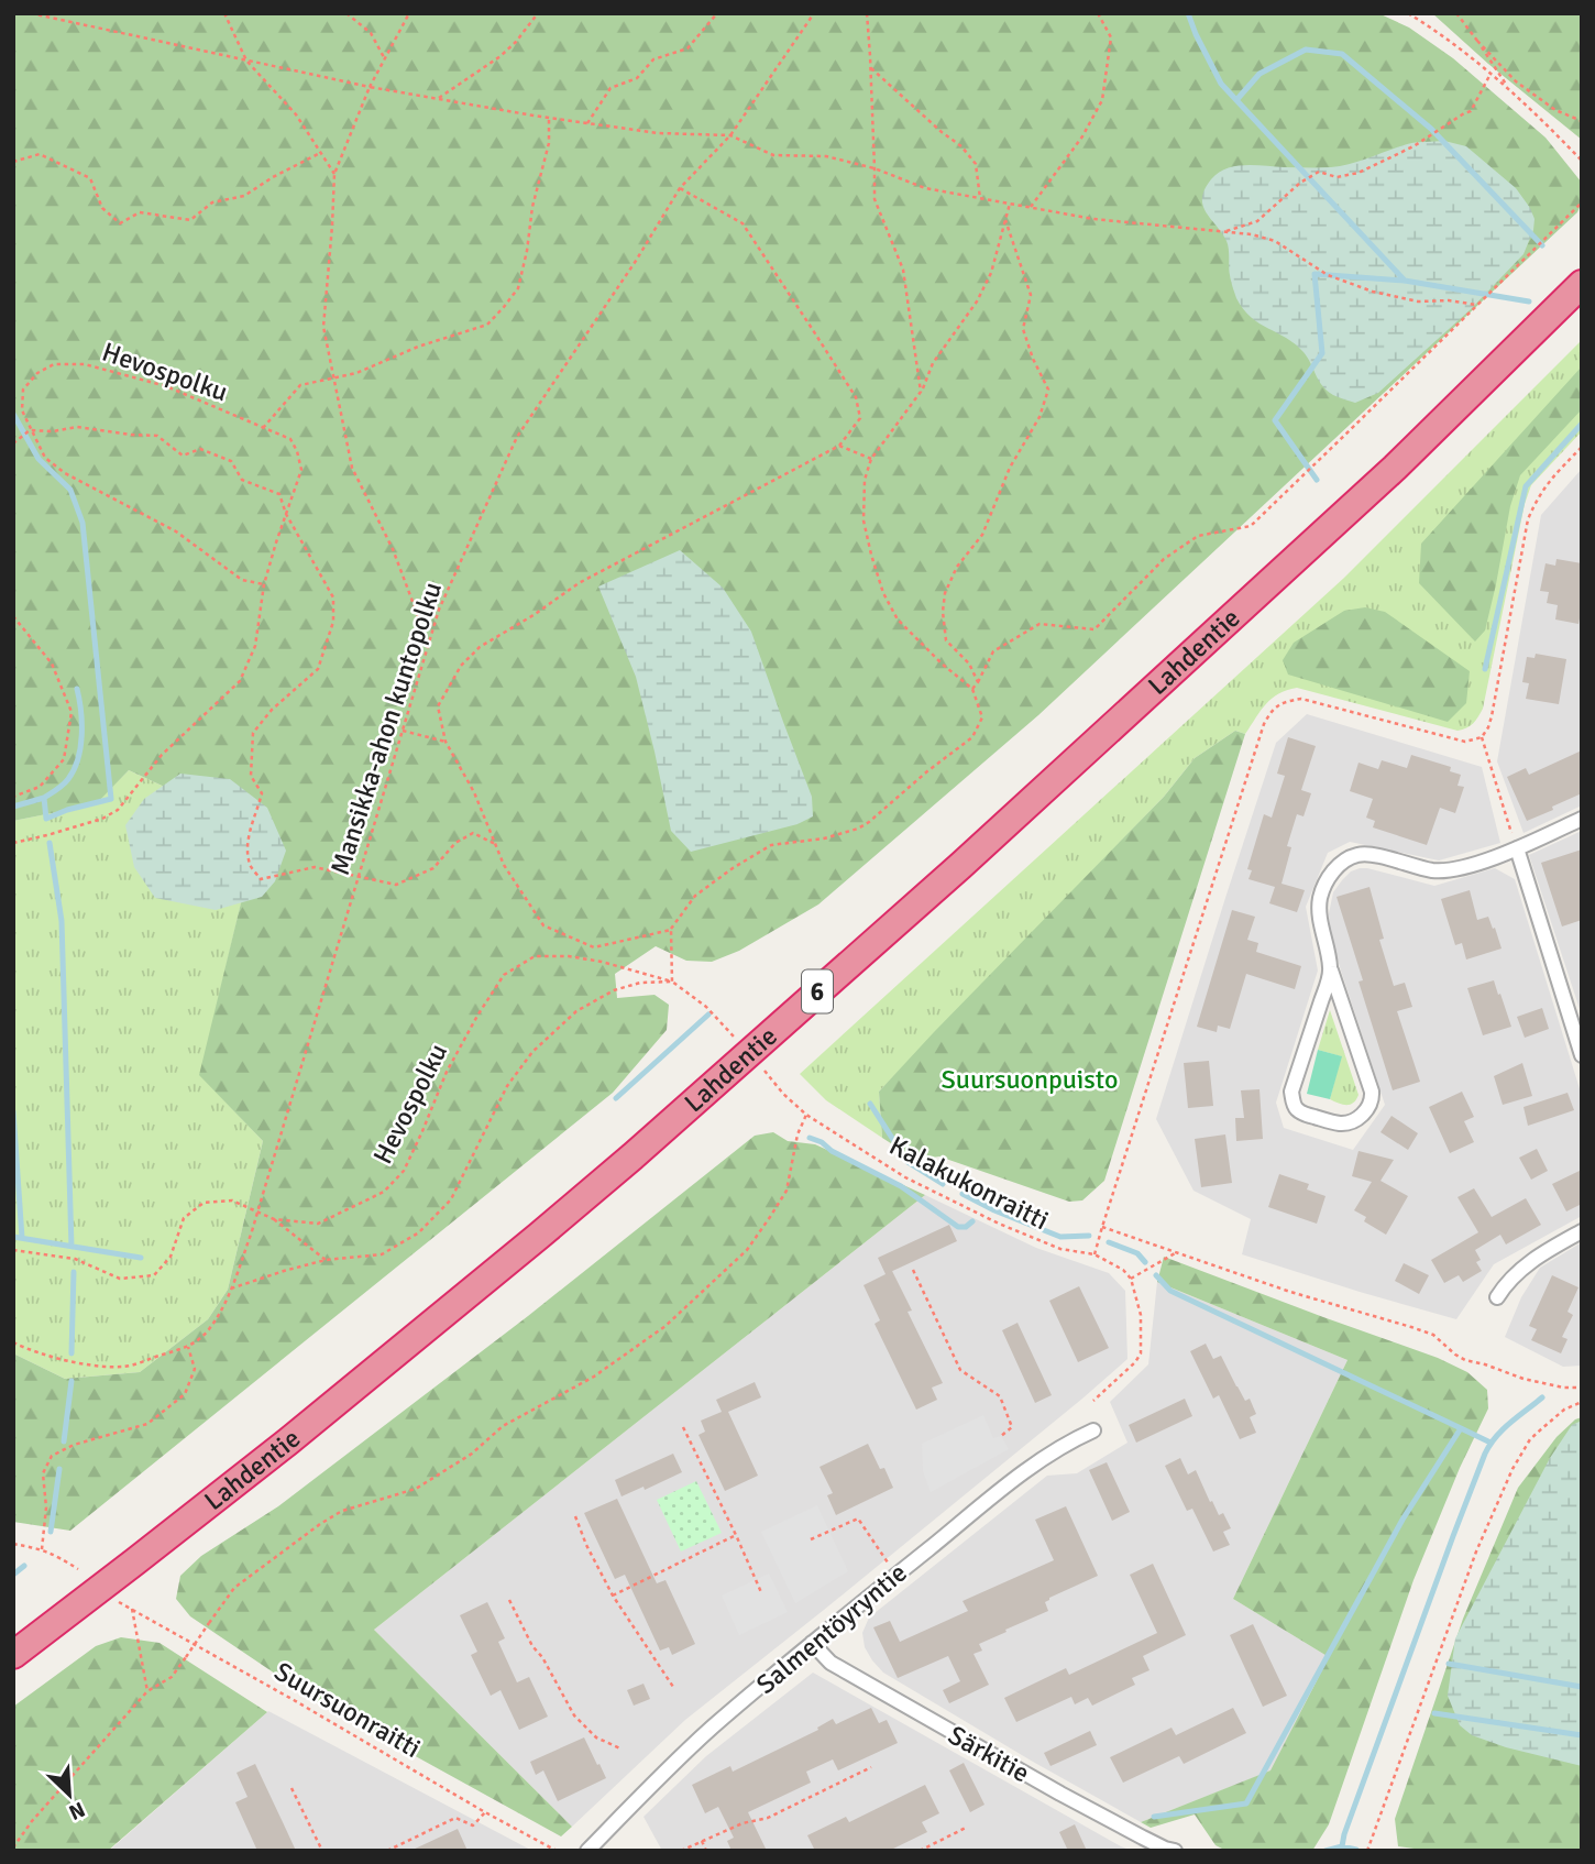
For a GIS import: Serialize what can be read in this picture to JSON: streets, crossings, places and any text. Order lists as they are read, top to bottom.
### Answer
{
  "streets": {
    "highway": ["Lahdentie", "6"],
    "street": ["Salmentöyryntie", "Särkitie"],
    "path": [
      "Hevospolku",
      "Mansikka-ahon kuntopolku",
      "Kalakukonraitti",
      "Suursuonraitti"
    ]
  },
  "crossings": [
    ["Salmentöyryntie", "Särkitie"]
  ],
  "parks": ["Suursuonpuisto"],
  "north": "bottom right"
}
